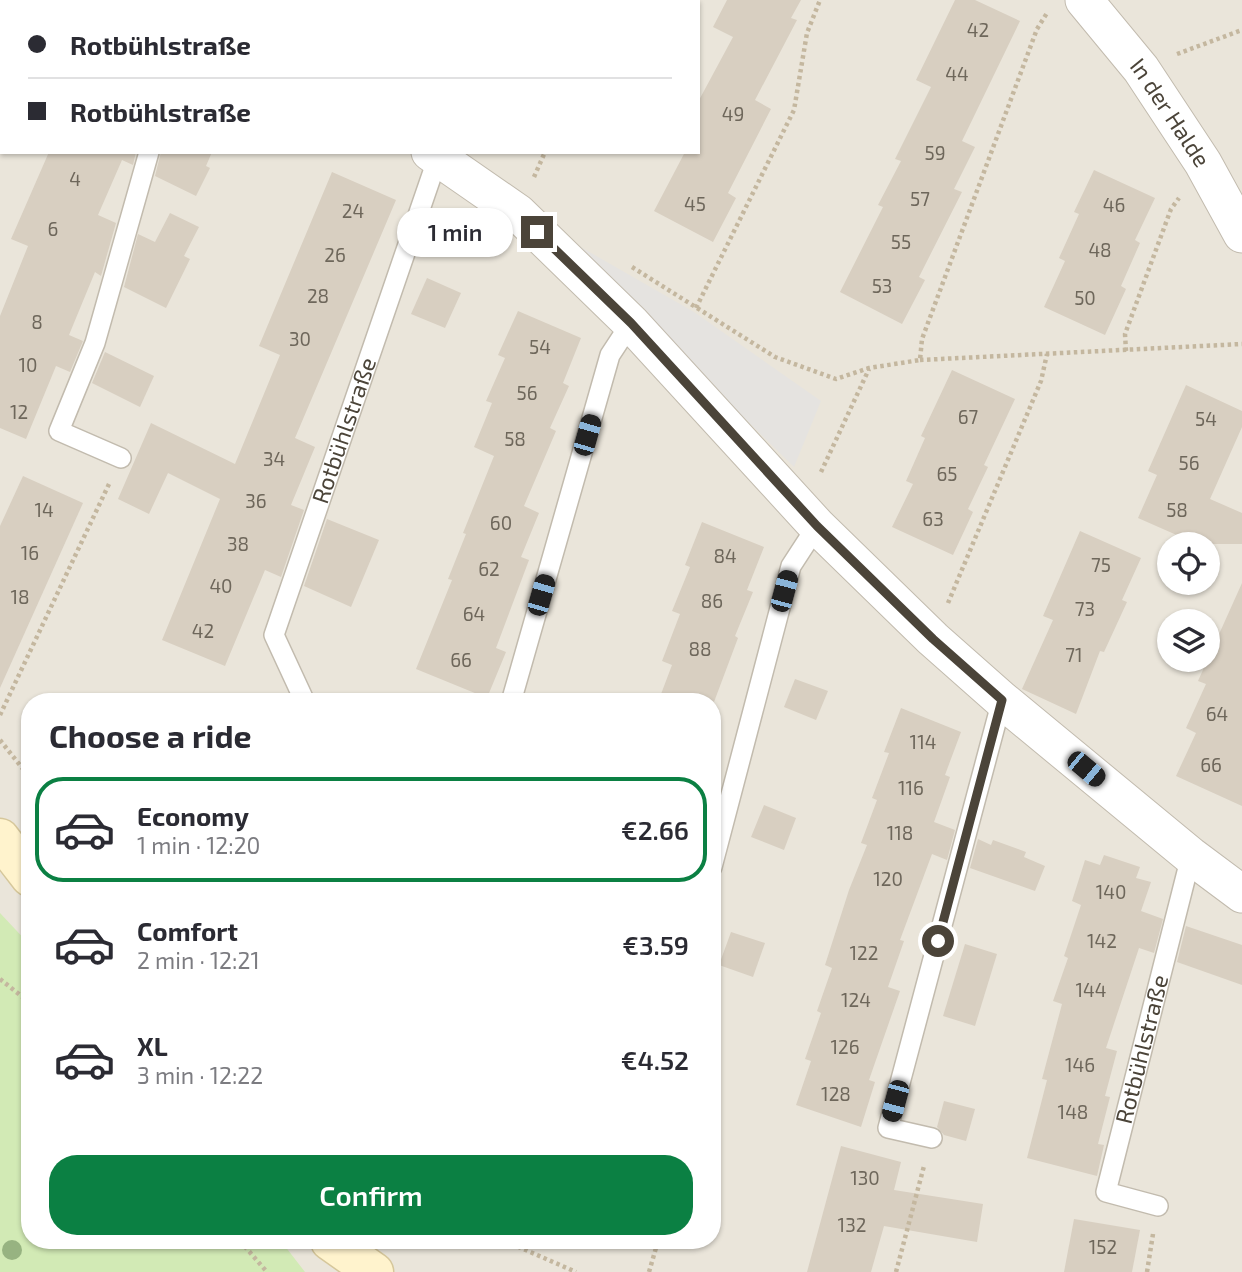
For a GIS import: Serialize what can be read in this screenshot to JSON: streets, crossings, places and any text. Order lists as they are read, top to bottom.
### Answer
{
  "streets": {
    "street": ["In der Halde", "Rotbühlstraße"]
  },
  "house_numbers": [
    "42",
    "44",
    "49",
    "59",
    "4",
    "57",
    "45",
    "46",
    "24",
    "6",
    "55",
    "48",
    "26",
    "53",
    "28",
    "50",
    "8",
    "30",
    "54",
    "10",
    "56",
    "12",
    "67",
    "54",
    "58",
    "34",
    "56",
    "65",
    "36",
    "14",
    "58",
    "63",
    "60",
    "38",
    "16",
    "84",
    "75",
    "62",
    "40",
    "18",
    "86",
    "73",
    "64",
    "42",
    "88",
    "71",
    "66",
    "64",
    "114",
    "66",
    "116",
    "118",
    "120",
    "140",
    "142",
    "122",
    "144",
    "124",
    "126",
    "146",
    "128",
    "148",
    "130",
    "132",
    "152"
  ],
  "page": {
    "banner": ["Rotbühlstraße", "Rotbühlstraße"],
    "bubble": "1 min",
    "heading": "Choose a ride",
    "list": [
      {
        "name": "Economy",
        "note": "1 min · 12:20",
        "value": "€2.66"
      },
      {
        "name": "Comfort",
        "note": "2 min · 12:21",
        "value": "€3.59"
      },
      {
        "name": "XL",
        "note": "3 min · 12:22",
        "value": "€4.52"
      }
    ],
    "buttons": "Confirm"
  }
}
